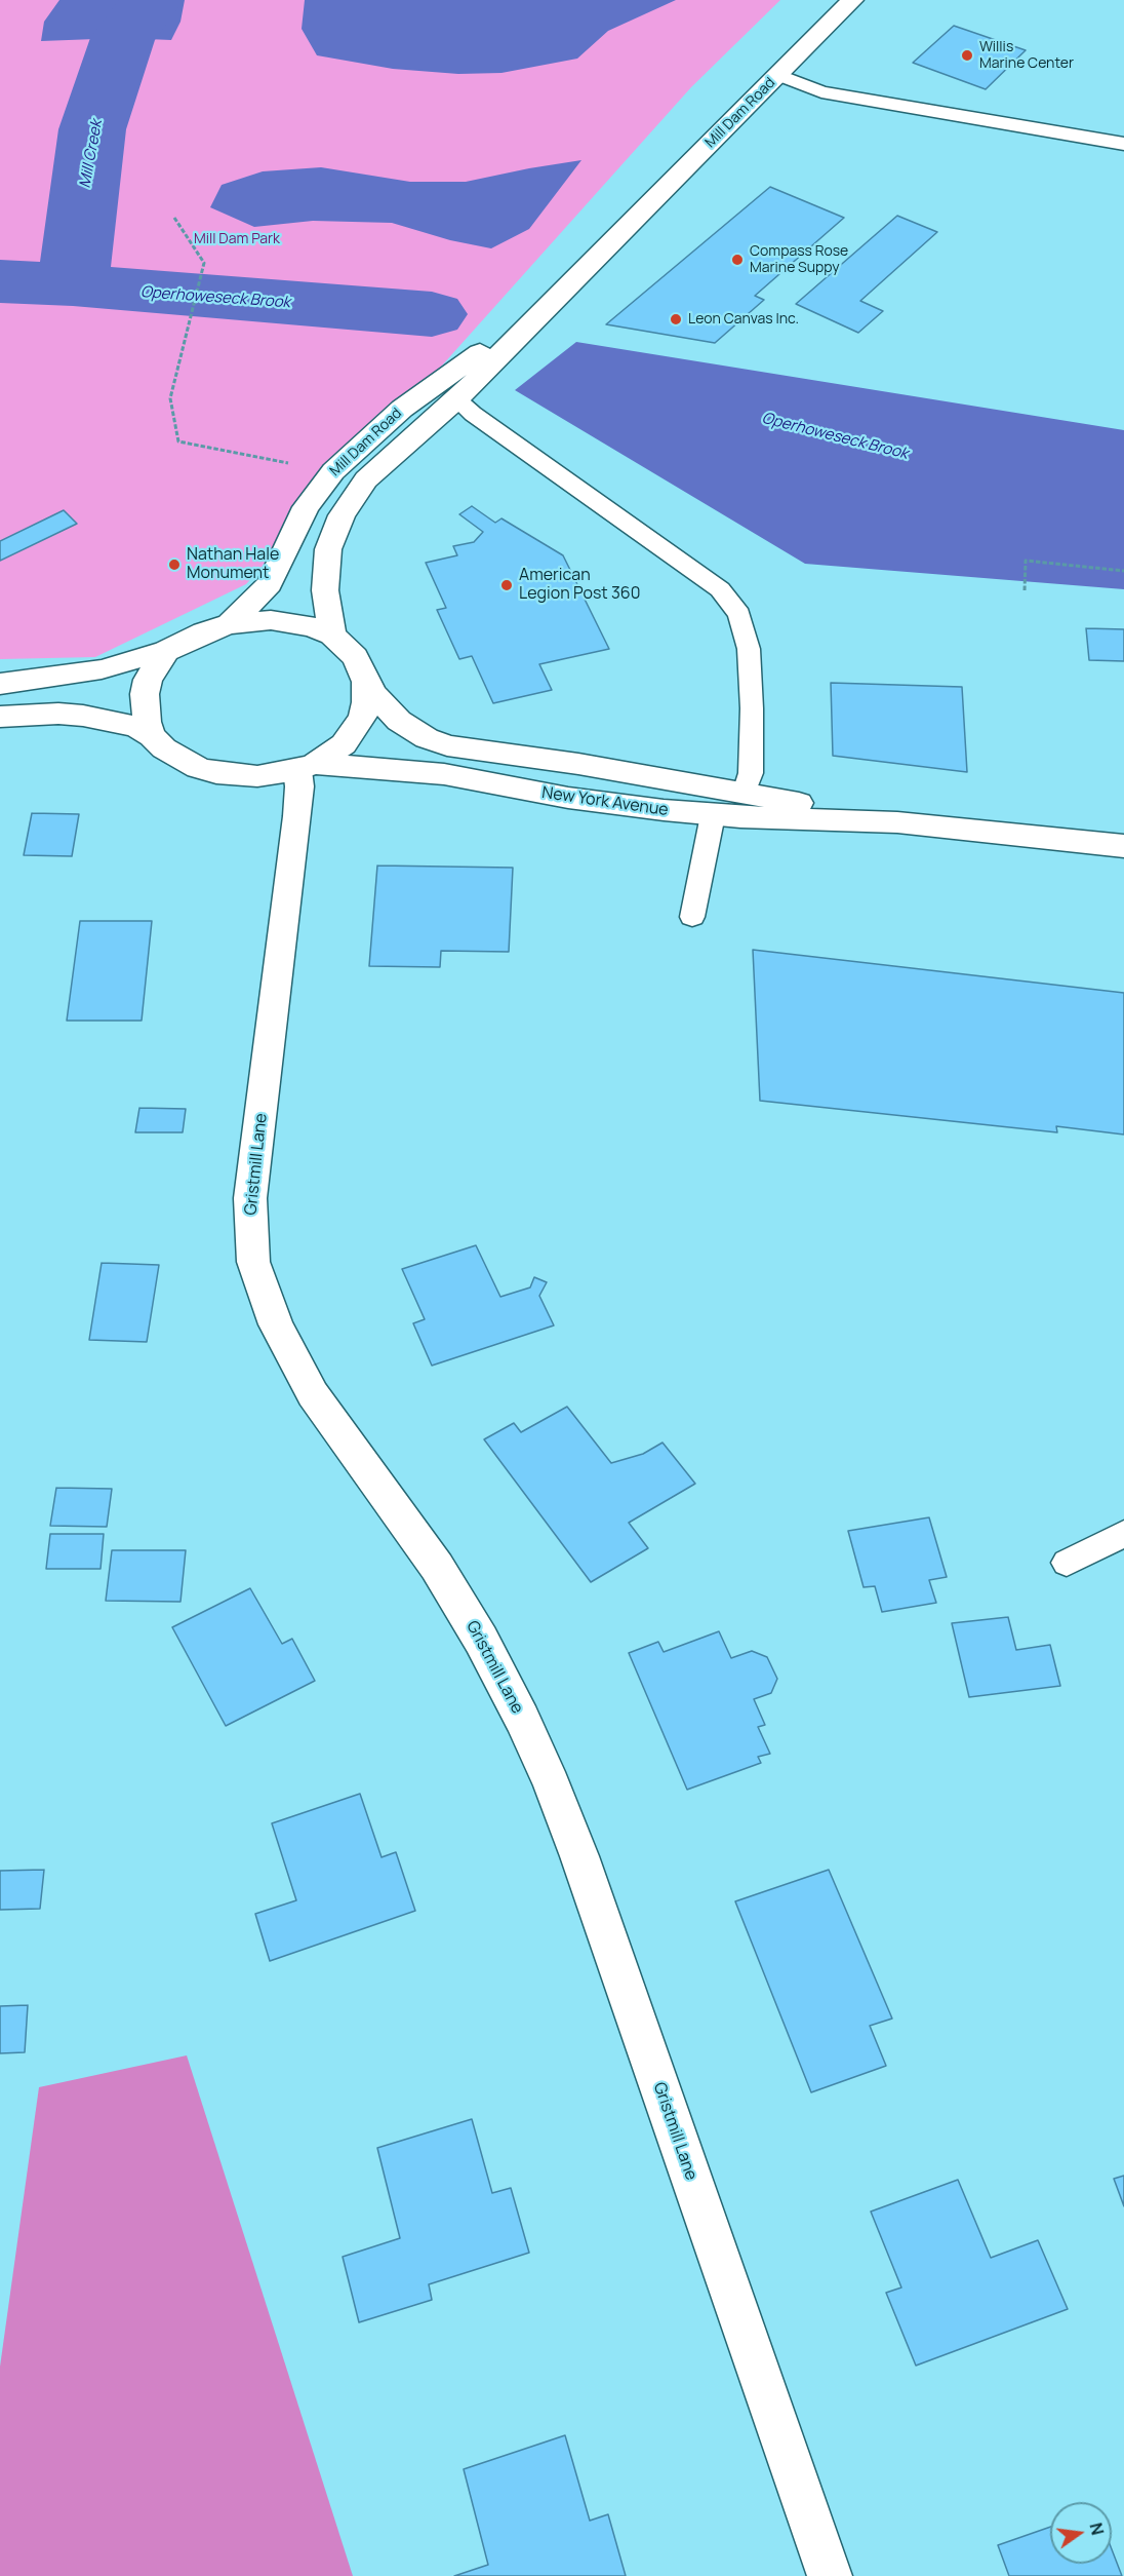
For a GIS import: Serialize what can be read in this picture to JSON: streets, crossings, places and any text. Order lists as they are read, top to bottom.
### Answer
{
  "streets": {
    "street": ["Mill Dam Road", "New York Avenue", "Gristmill Lane"]
  },
  "crossings": [
    ["Mill Dam Road", "New York Avenue"],
    ["Mill Dam Road", "Gristmill Lane"],
    ["New York Avenue", "Gristmill Lane"]
  ],
  "water": ["Mill Creek", "Operhoweseck Brook"],
  "parks": ["Mill Dam Park"],
  "places": [
    "Willis Marine Center",
    "Compass Rose Marine Suppy",
    "Leon Canvas Inc.",
    "Nathan Hale Monument",
    "American Legion Post 360"
  ],
  "north": "right"
}
